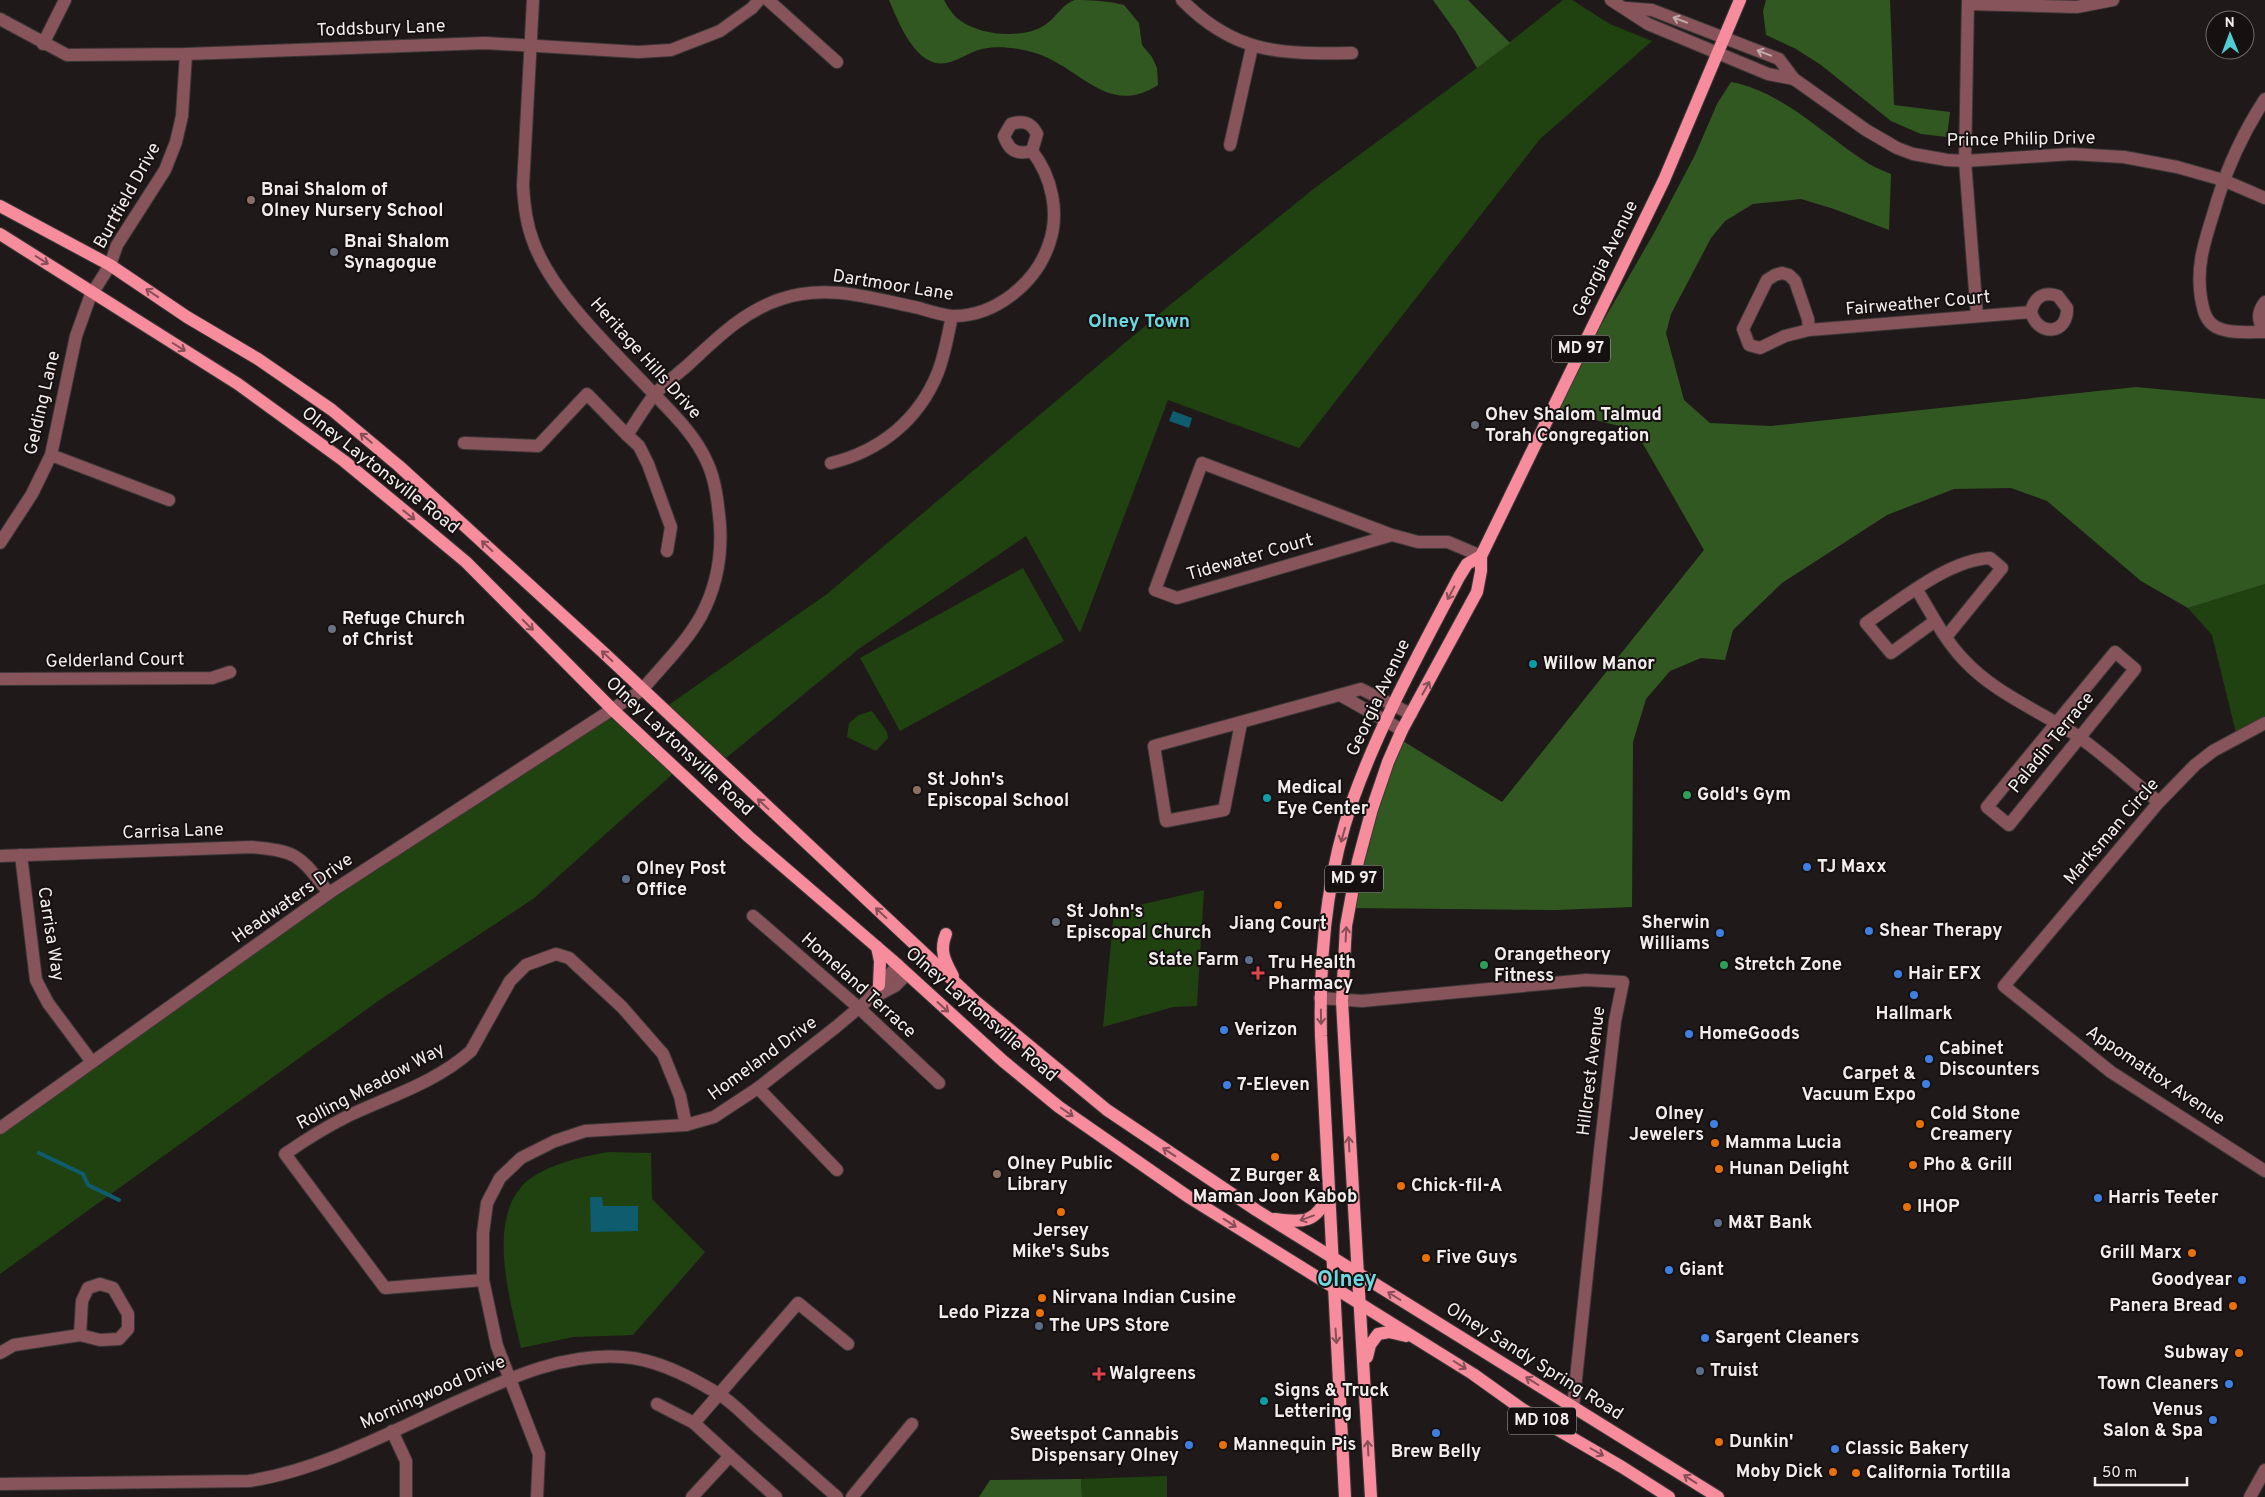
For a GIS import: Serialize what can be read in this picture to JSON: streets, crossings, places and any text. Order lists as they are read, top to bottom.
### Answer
{
  "streets": {
    "main road": [
      "Georgia Avenue",
      "MD 97",
      "Olney Laytonsville Road",
      "Olney Sandy Spring Road",
      "MD 108"
    ],
    "street": [
      "Toddsbury Lane",
      "Prince Philip Drive",
      "Burtfield Drive",
      "Dartmoor Lane",
      "Fairweather Court",
      "Heritage Hills Drive",
      "Gelding Lane",
      "Tidewater Court",
      "Gelderland Court",
      "Paladin Terrace",
      "Carrisa Lane",
      "Marksman Circle",
      "Headwaters Drive",
      "Carrisa Way",
      "Homeland Terrace",
      "Homeland Drive",
      "Hillcrest Avenue",
      "Appomattox Avenue",
      "Rolling Meadow Way",
      "Morningwood Drive"
    ]
  },
  "crossings": [
    ["Toddsbury Lane", "Burtfield Drive"],
    ["Toddsbury Lane", "Heritage Hills Drive"],
    ["Prince Philip Drive", "Georgia Avenue"],
    ["Burtfield Drive", "Gelding Lane"],
    ["Burtfield Drive", "Olney Laytonsville Road"],
    ["Georgia Avenue", "Olney Laytonsville Road"],
    ["Georgia Avenue", "Tidewater Court"],
    ["Georgia Avenue", "Hillcrest Avenue"],
    ["Georgia Avenue", "Olney Sandy Spring Road"],
    ["Georgia Avenue", "MD 108"],
    ["Dartmoor Lane", "Heritage Hills Drive"],
    ["Heritage Hills Drive", "Olney Laytonsville Road"],
    ["Heritage Hills Drive", "Headwaters Drive"],
    ["Gelding Lane", "Olney Laytonsville Road"],
    ["Olney Laytonsville Road", "Headwaters Drive"],
    ["Olney Laytonsville Road", "Homeland Drive"],
    ["Olney Laytonsville Road", "Olney Sandy Spring Road"],
    ["Olney Laytonsville Road", "MD 108"],
    ["Carrisa Lane", "Headwaters Drive"],
    ["Carrisa Lane", "Carrisa Way"],
    ["Marksman Circle", "Appomattox Avenue"],
    ["Headwaters Drive", "Carrisa Way"],
    ["Homeland Terrace", "Homeland Drive"],
    ["Homeland Drive", "Rolling Meadow Way"],
    ["Homeland Drive", "Morningwood Drive"],
    ["Hillcrest Avenue", "Olney Sandy Spring Road"]
  ],
  "districts": ["Olney Town", "Olney"],
  "places": {
    "other": [
      "Bnai Shalom of Olney Nursery School",
      "Bnai Shalom Synagogue",
      "Ohev Shalom Talmud Torah Congregation",
      "Refuge Church of Christ",
      "Willow Manor",
      "St John's Episcopal School",
      "Gold's Gym",
      "Medical Eye Center",
      "TJ Maxx",
      "Olney Post Office",
      "Jiang Court",
      "St John's Episcopal Church",
      "Shear Therapy",
      "Sherwin Williams",
      "State Farm",
      "Orangetheory Fitness",
      "Stretch Zone",
      "Hair EFX",
      "Hallmark",
      "Verizon",
      "HomeGoods",
      "Cabinet Discounters",
      "Carpet & Vacuum Expo",
      "7-Eleven",
      "Olney Jewelers",
      "Cold Stone Creamery",
      "Mamma Lucia",
      "Z Burger & Maman Joon Kabob",
      "Pho & Grill",
      "Hunan Delight",
      "Olney Public Library",
      "Chick-fil-A",
      "Harris Teeter",
      "IHOP",
      "Jersey Mike's Subs",
      "M&T Bank",
      "Grill Marx",
      "Five Guys",
      "Giant",
      "Goodyear",
      "Nirvana Indian Cusine",
      "Panera Bread",
      "Ledo Pizza",
      "The UPS Store",
      "Sargent Cleaners",
      "Subway",
      "Truist",
      "Town Cleaners",
      "Signs & Truck Lettering",
      "Venus Salon & Spa",
      "Brew Belly",
      "Dunkin'",
      "Sweetspot Cannabis Dispensary Olney",
      "Mannequin Pis",
      "Classic Bakery",
      "Moby Dick",
      "California Tortilla"
    ],
    "health": ["Tru Health Pharmacy", "Walgreens"]
  },
  "scale_bar": "50 m",
  "north": "top"
}
